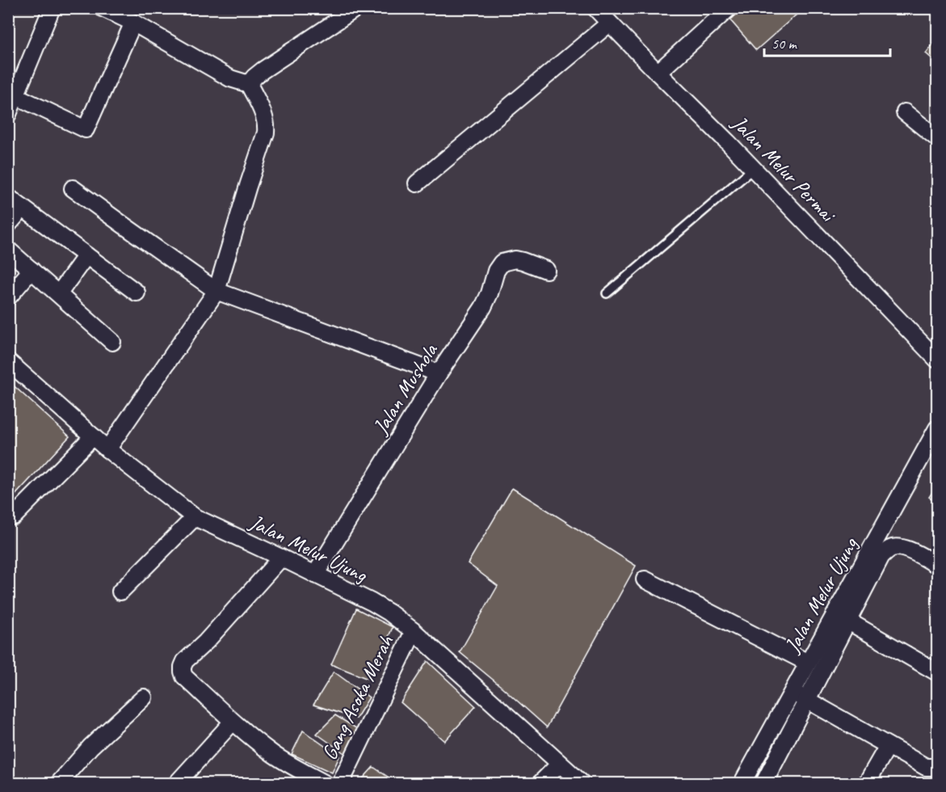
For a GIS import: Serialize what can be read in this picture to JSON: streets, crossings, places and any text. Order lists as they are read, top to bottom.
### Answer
{
  "streets": {
    "street": [
      "Jalan Melur Permai",
      "Jalan Mushola",
      "Jalan Melur Ujung",
      "Gang Asoka Merah"
    ]
  },
  "crossings": [
    ["Jalan Mushola", "Jalan Melur Ujung"],
    ["Jalan Melur Ujung", "Gang Asoka Merah"]
  ],
  "scale_bar": "50 m"
}
